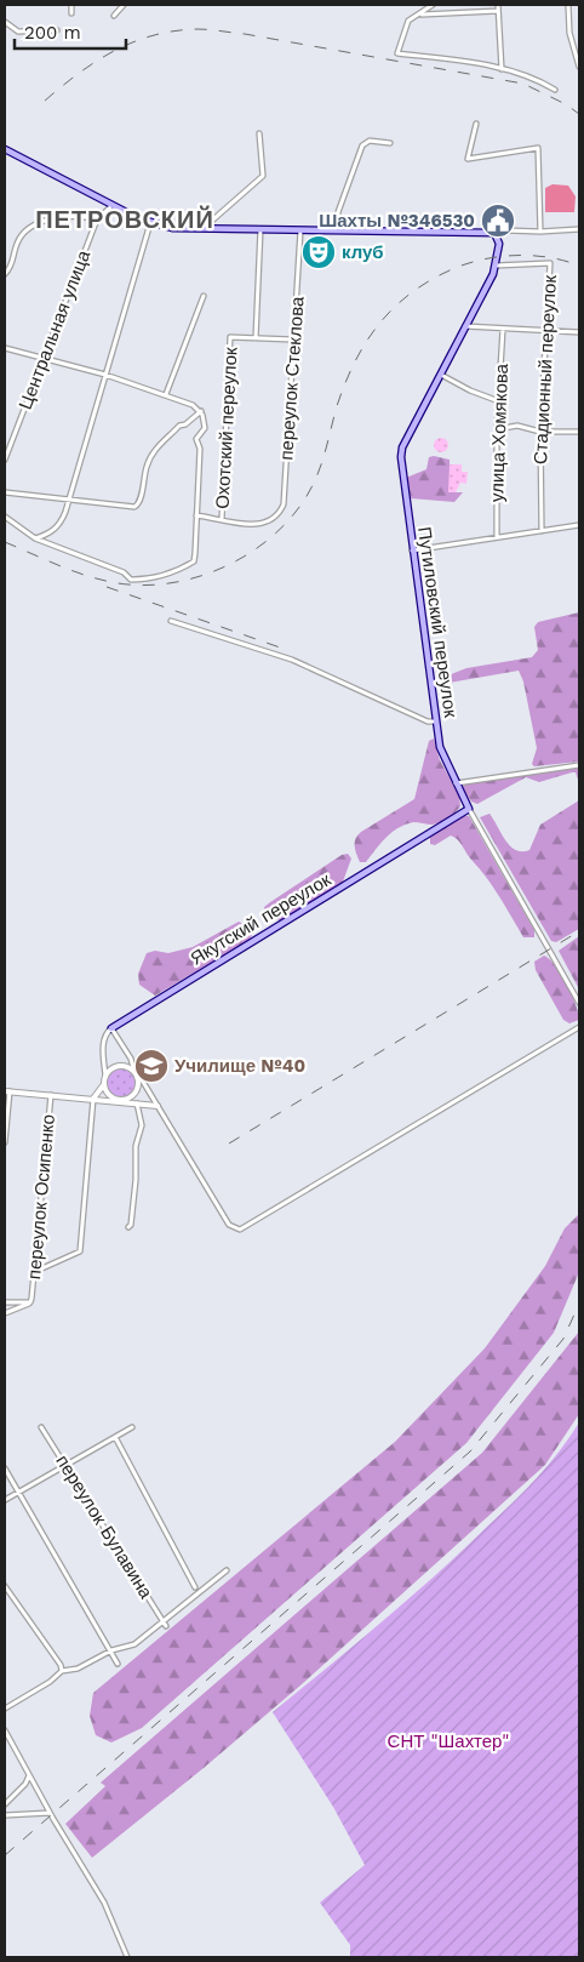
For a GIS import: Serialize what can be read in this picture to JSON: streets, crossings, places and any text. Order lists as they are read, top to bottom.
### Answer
{
  "streets": {
    "main road": ["Путиловский переулок", "Якутский переулок"],
    "street": [
      "Центральная улица",
      "Стадионный переулок",
      "переулок Стеклова",
      "Охотский переулок",
      "улица Хомякова",
      "переулок Осипенко",
      "переулок Булавина"
    ]
  },
  "crossings": [
    ["Стадионный переулок", "Путиловский переулок"],
    ["переулок Стеклова", "Охотский переулок"],
    ["Путиловский переулок", "Якутский переулок"]
  ],
  "districts": ["ПЕТРОВСКИЙ"],
  "parks": ["СНТ \"Шахтер\""],
  "places": {
    "public building": ["Шахты №346530"],
    "theatre": ["клуб"],
    "school or university": ["Училище №40"]
  },
  "scale_bar": "200 m"
}
